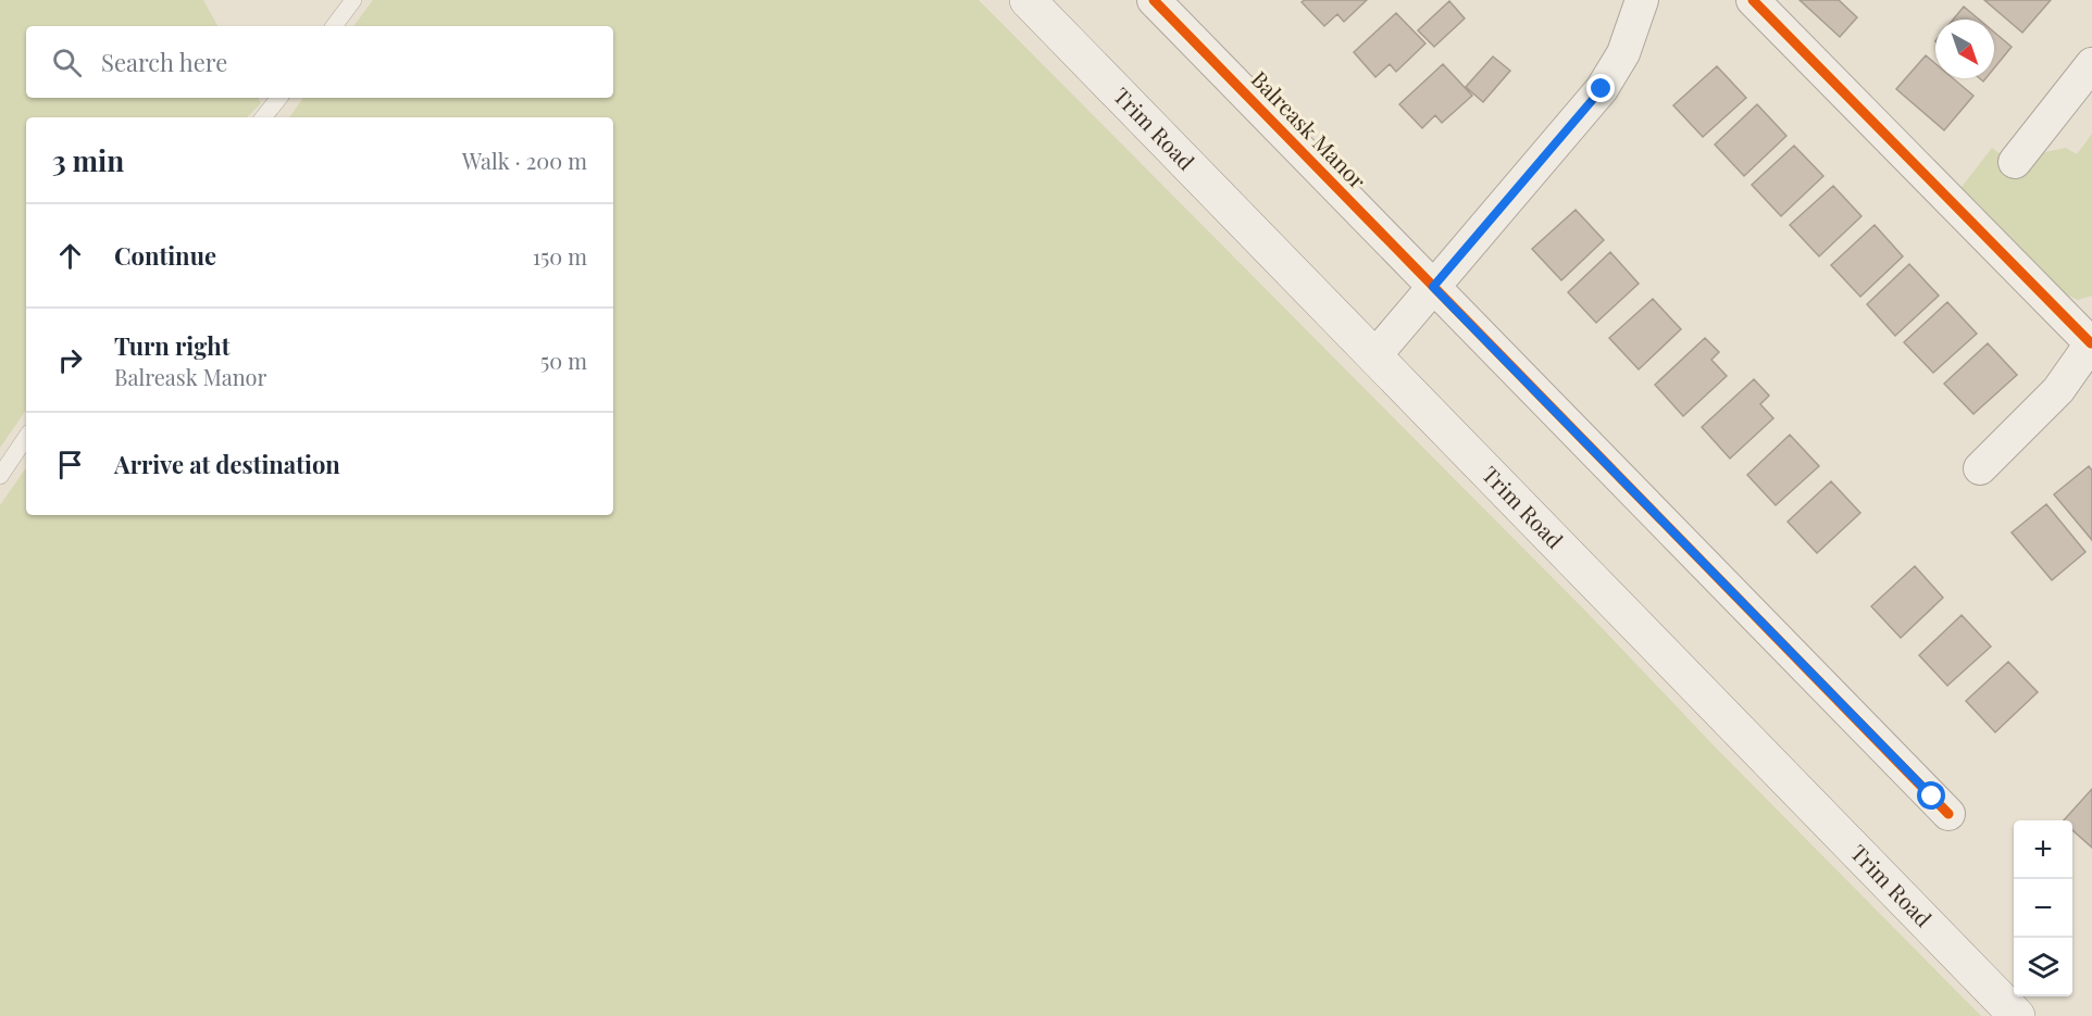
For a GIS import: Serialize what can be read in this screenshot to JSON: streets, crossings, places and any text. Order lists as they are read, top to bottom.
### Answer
{
  "streets": {
    "main road": ["Trim Road"],
    "street": ["Balreask Manor"]
  },
  "north": "bottom right",
  "page": {
    "search": "Search here",
    "heading": ["3 min", "Walk · 200 m"],
    "list": [
      ["Continue", "150 m"],
      ["Turn right", "Balreask Manor", "50 m"],
      "Arrive at destination"
    ],
    "map_buttons": ["+", "−"]
  }
}
